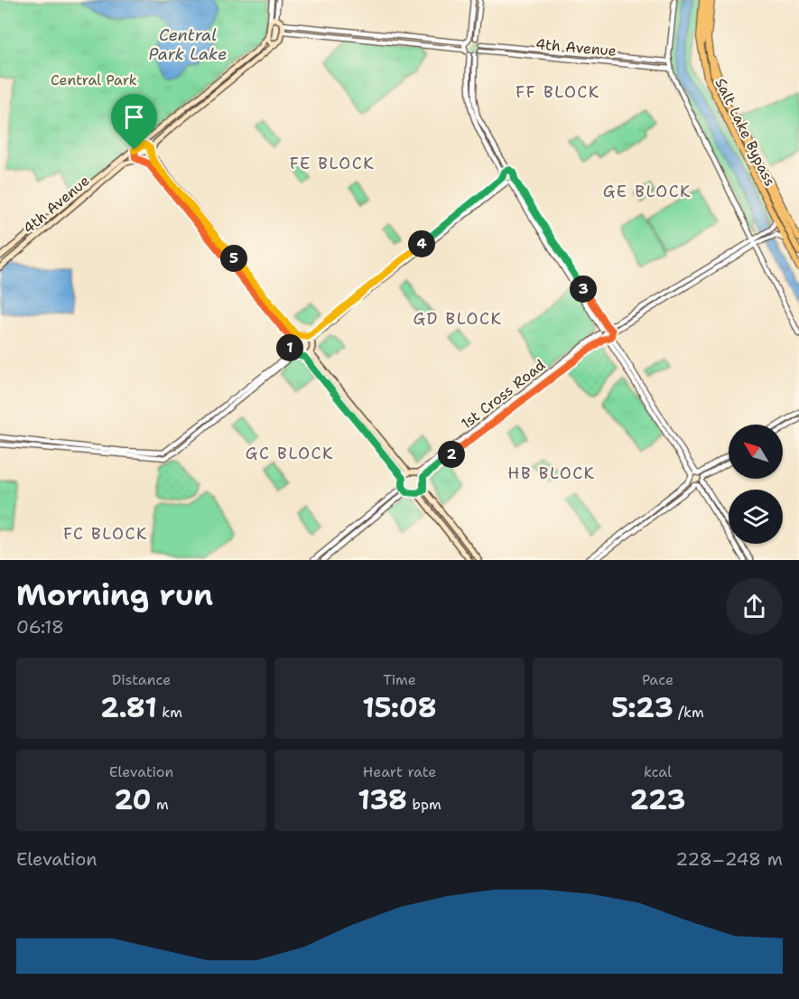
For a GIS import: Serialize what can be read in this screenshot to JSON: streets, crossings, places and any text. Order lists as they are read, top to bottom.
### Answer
{
  "streets": {
    "main road": ["4th Avenue", "Salt Lake Bypass"],
    "street": ["1st Cross Road"]
  },
  "crossings": [
    ["Salt Lake Bypass", "1st Cross Road"]
  ],
  "districts": [
    "FF BLOCK",
    "FE BLOCK",
    "GE BLOCK",
    "GD BLOCK",
    "GC BLOCK",
    "HB BLOCK",
    "FC BLOCK"
  ],
  "water": ["Central Park Lake"],
  "parks": ["Central Park"],
  "north": "top left",
  "page": {
    "pins": [
      "4",
      "5",
      "3",
      "1",
      "2"
    ],
    "heading": ["Morning run", "06:18"],
    "stats": [
      ["Distance", "2.81 km"],
      ["Time", "15:08"],
      ["Pace", "5:23 /km"],
      ["Elevation", "20 m"],
      ["Heart rate", "138 bpm"],
      ["kcal", "223"]
    ],
    "chart": ["Elevation", "228–248 m"]
  }
}
